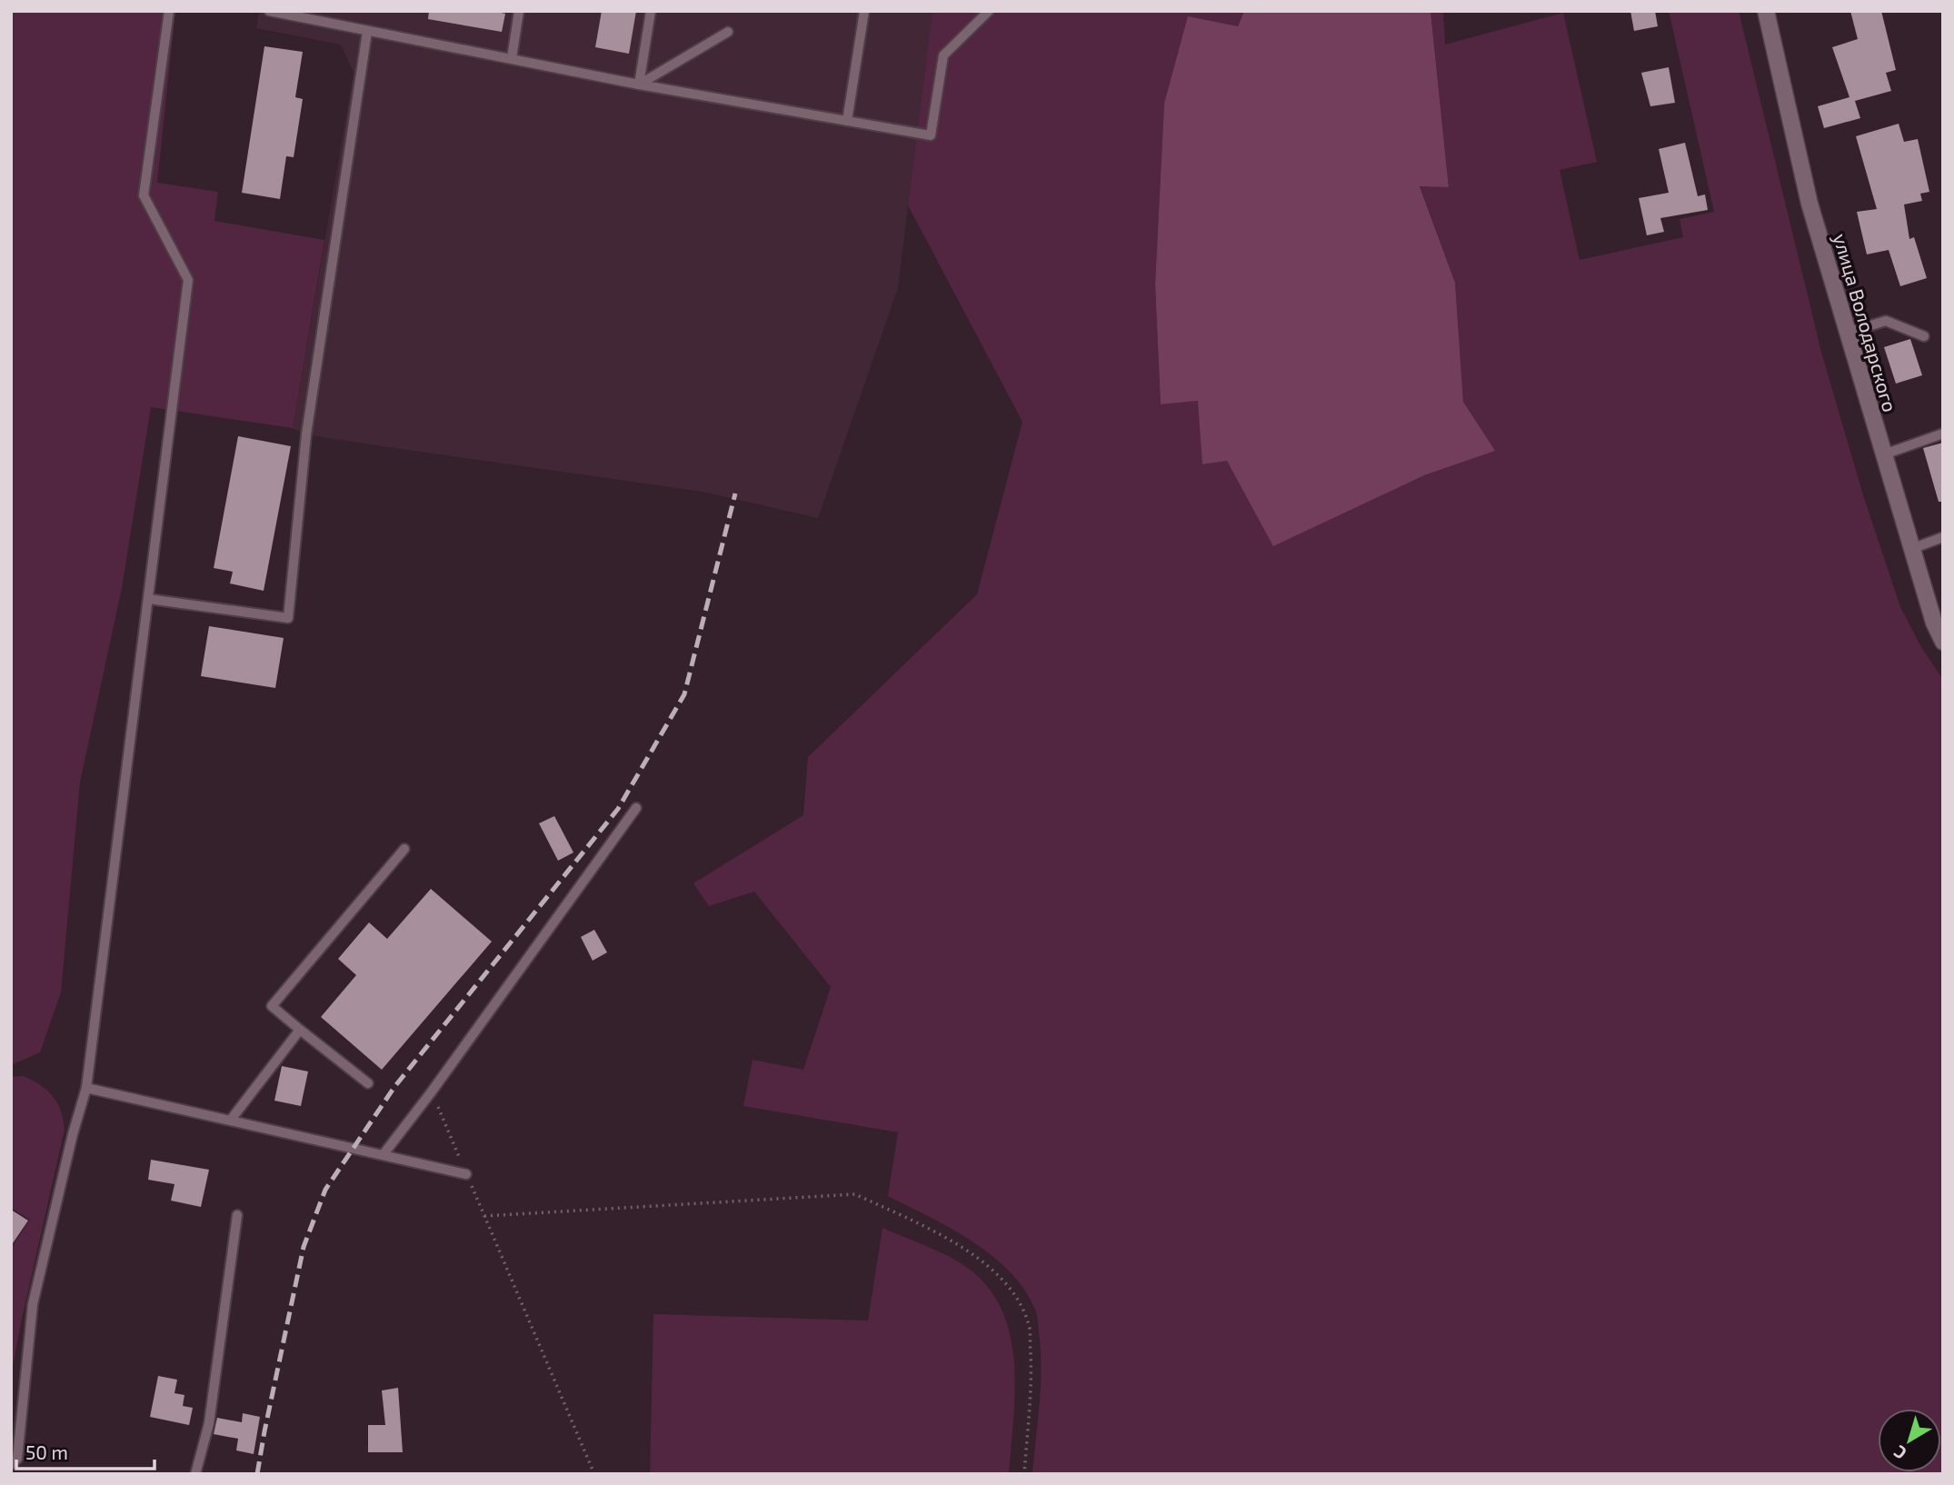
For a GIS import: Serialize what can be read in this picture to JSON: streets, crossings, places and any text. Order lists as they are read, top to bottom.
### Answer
{
  "streets": {
    "street": ["улица Володарского"]
  },
  "scale_bar": "50 m",
  "north": "bottom left"
}
